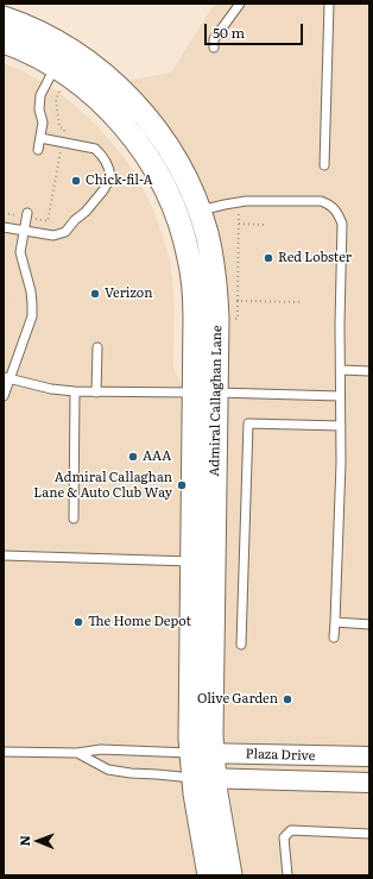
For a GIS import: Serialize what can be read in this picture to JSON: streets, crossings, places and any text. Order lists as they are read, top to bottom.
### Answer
{
  "streets": {
    "main road": ["Admiral Callaghan Lane"],
    "street": ["Plaza Drive"]
  },
  "crossings": [
    ["Admiral Callaghan Lane", "Plaza Drive"]
  ],
  "places": [
    "Chick-fil-A",
    "Red Lobster",
    "Verizon",
    "AAA",
    "Admiral Callaghan Lane & Auto Club Way",
    "The Home Depot",
    "Olive Garden"
  ],
  "scale_bar": "50 m",
  "north": "left"
}
